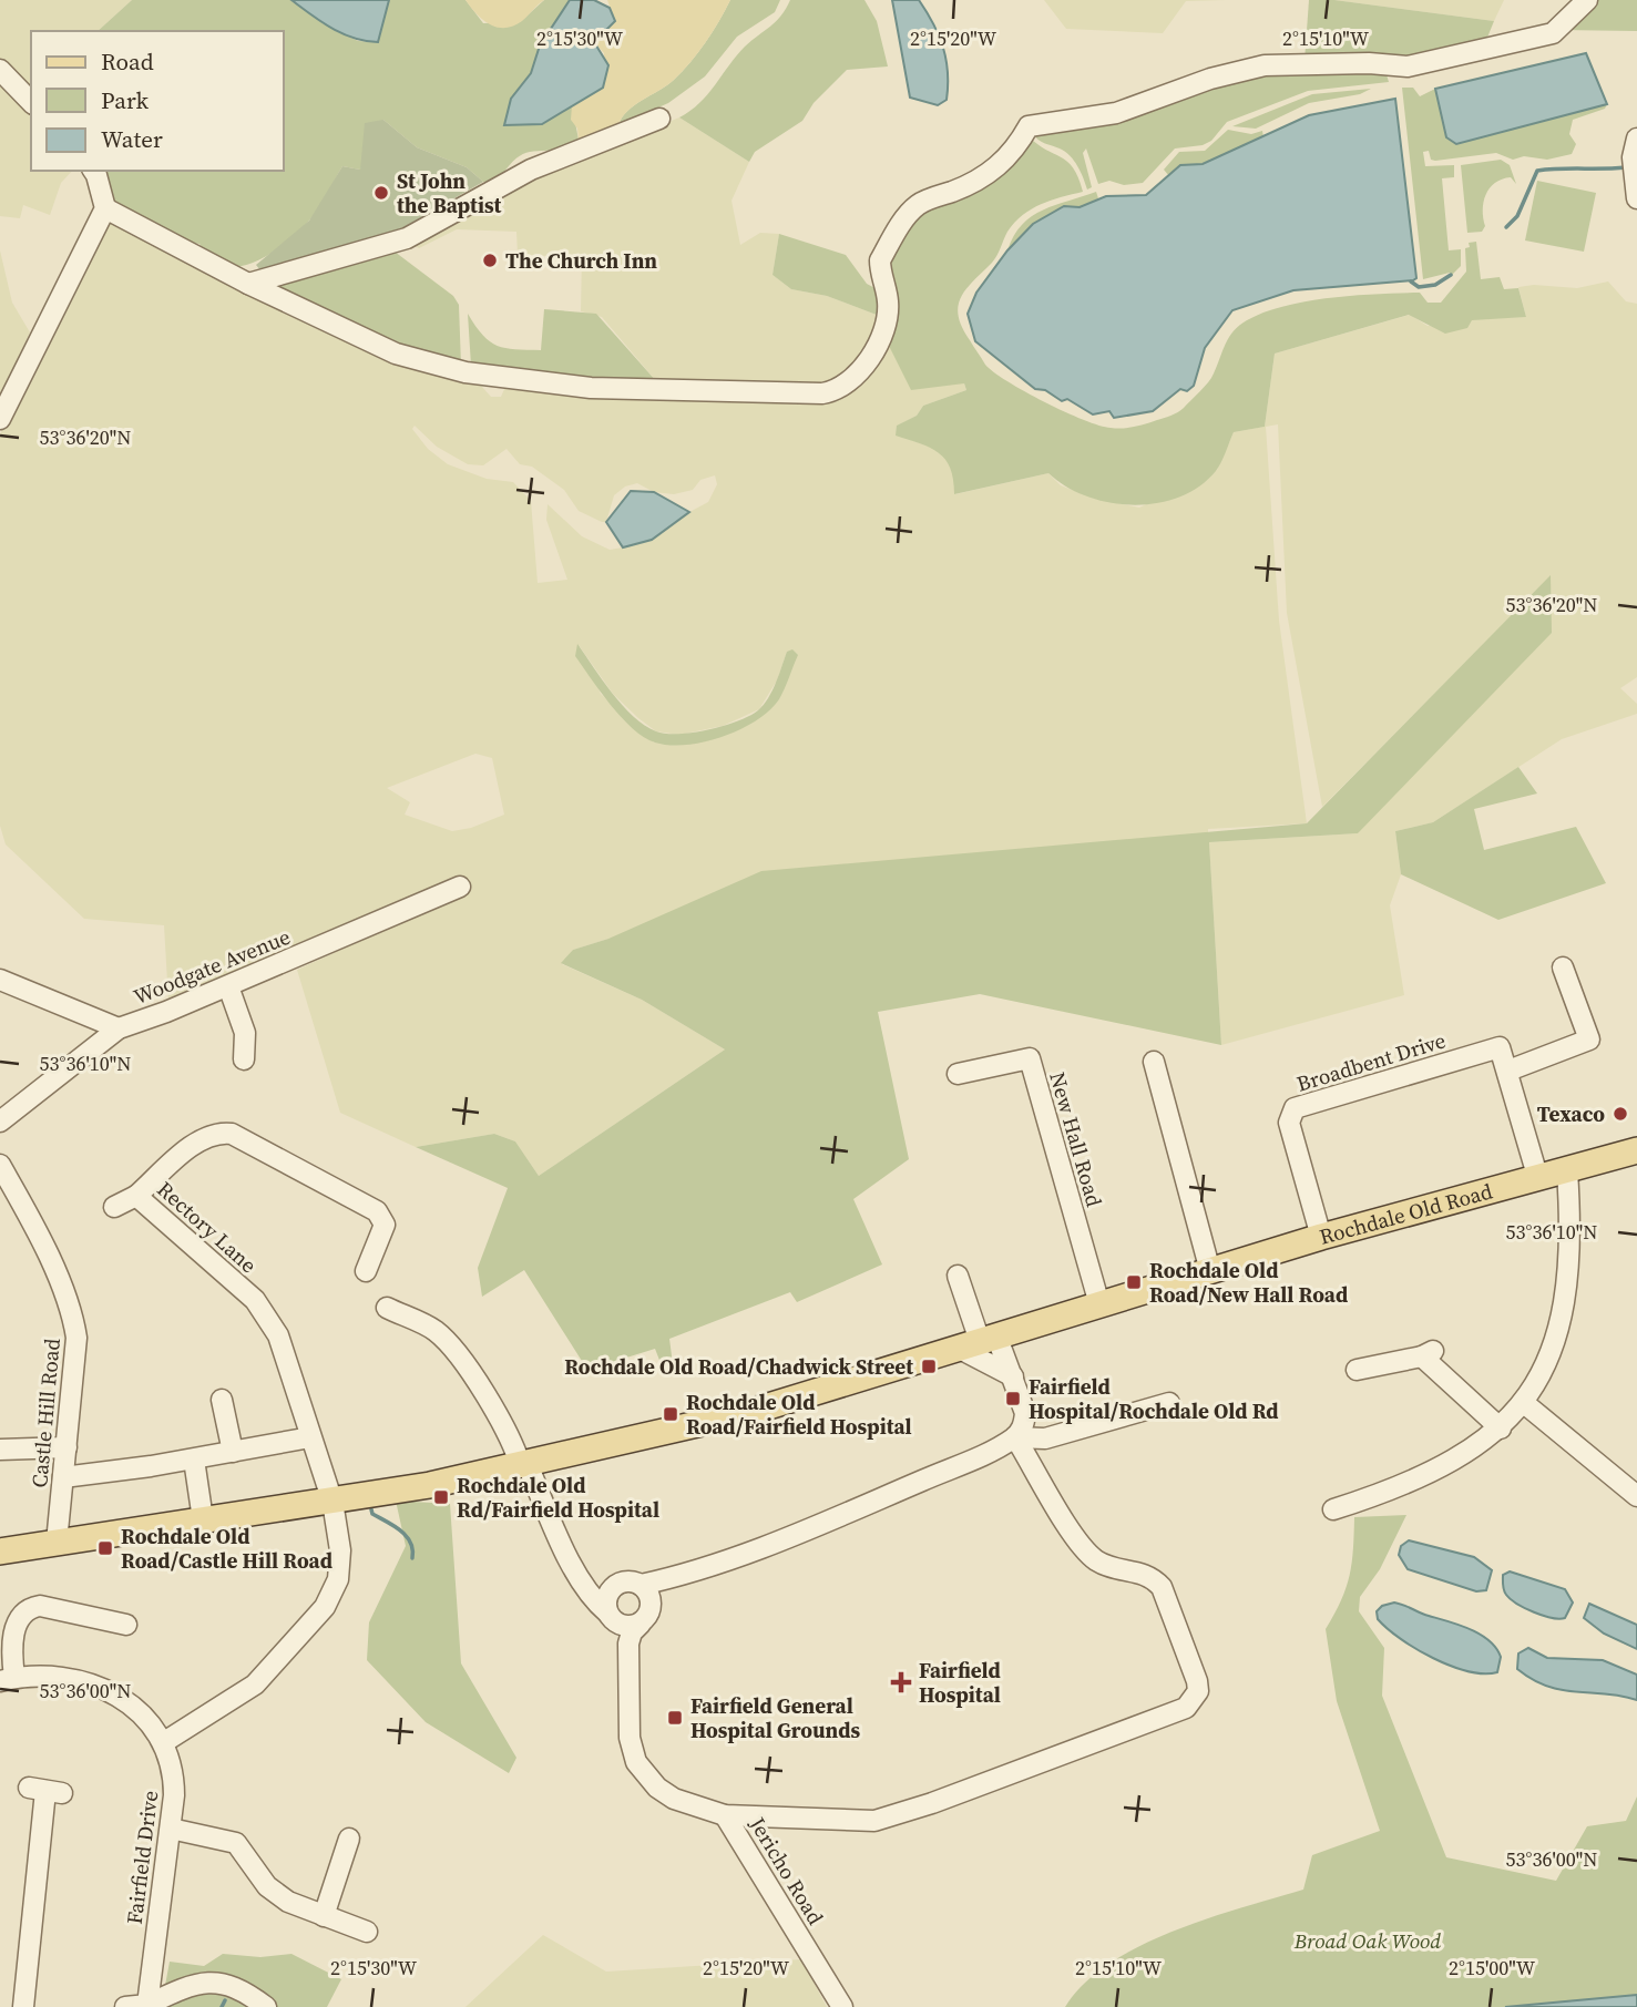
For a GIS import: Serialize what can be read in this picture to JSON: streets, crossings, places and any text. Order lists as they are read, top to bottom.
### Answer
{
  "streets": {
    "main road": ["Rochdale Old Road"],
    "street": [
      "Woodgate Avenue",
      "Broadbent Drive",
      "New Hall Road",
      "Rectory Lane",
      "Castle Hill Road",
      "Fairfield Drive",
      "Jericho Road"
    ]
  },
  "crossings": [
    ["Broadbent Drive", "Rochdale Old Road"],
    ["New Hall Road", "Rochdale Old Road"],
    ["Rochdale Old Road", "Rectory Lane"],
    ["Rochdale Old Road", "Castle Hill Road"],
    ["Rectory Lane", "Fairfield Drive"]
  ],
  "parks": ["Broad Oak Wood"],
  "places": {
    "other": ["St John the Baptist", "The Church Inn", "Texaco"],
    "transit": [
      "Rochdale Old Road/New Hall Road",
      "Rochdale Old Road/Chadwick Street",
      "Fairfield Hospital/Rochdale Old Rd",
      "Rochdale Old Road/Fairfield Hospital",
      "Rochdale Old Rd/Fairfield Hospital",
      "Rochdale Old Road/Castle Hill Road",
      "Fairfield General Hospital Grounds"
    ],
    "health": ["Fairfield Hospital"]
  },
  "legend": ["Road", "Park", "Water"],
  "coordinates": [
    "2°15'30\"W",
    "2°15'20\"W",
    "2°15'10\"W",
    "53°36'20\"N",
    "53°36'10\"N",
    "53°36'00\"N",
    "2°15'00\"W"
  ]
}
